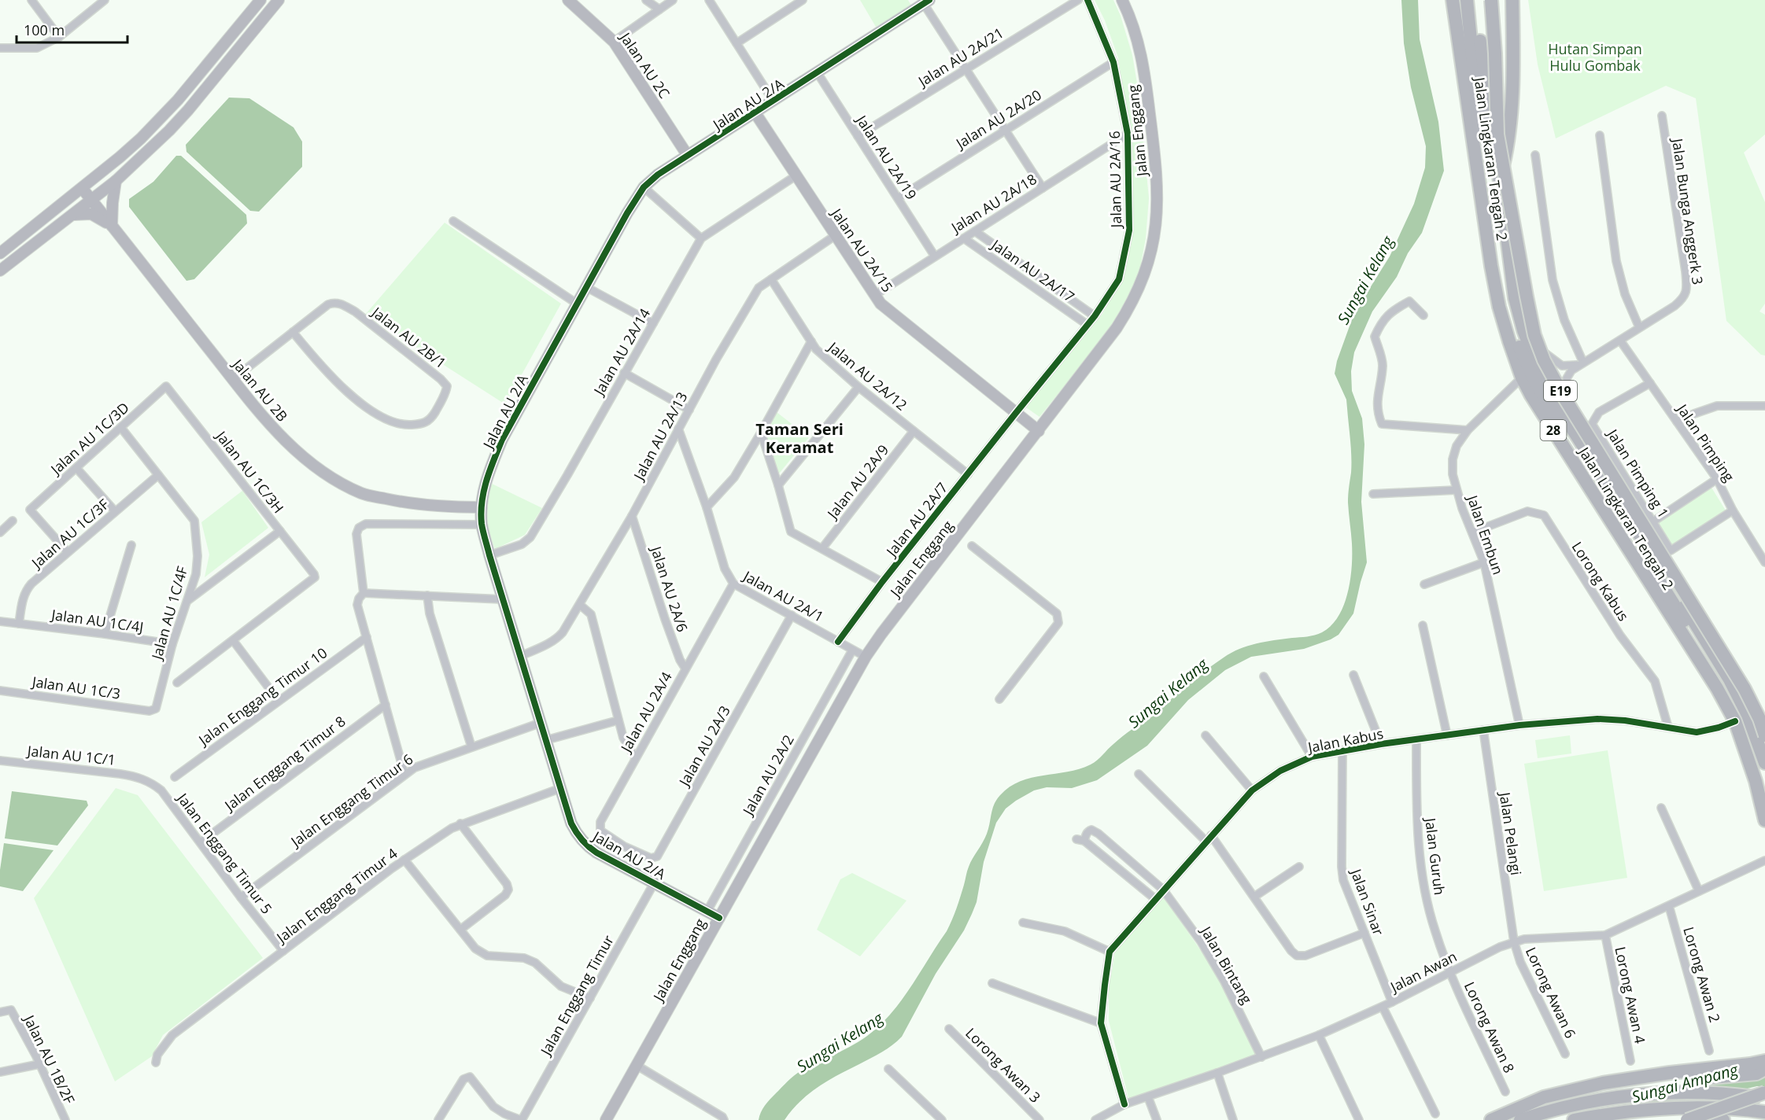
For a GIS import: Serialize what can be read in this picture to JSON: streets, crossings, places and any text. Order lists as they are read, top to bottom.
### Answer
{
  "streets": {
    "highway": ["Jalan Lingkaran Tengah 2", "E19", "28"],
    "street": [
      "Jalan AU 2A/21",
      "Jalan AU 2C",
      "Jalan AU 2/A",
      "Jalan AU 2A/20",
      "Jalan Enggang",
      "Jalan AU 2A/19",
      "Jalan AU 2A/16",
      "Jalan AU 2A/18",
      "Jalan Bunga Anggerk 3",
      "Jalan AU 2A/15",
      "Jalan AU 2A/17",
      "Jalan AU 2B/1",
      "Jalan AU 2A/14",
      "Jalan AU 2A/12",
      "Jalan AU 2B",
      "Jalan AU 2A/13",
      "Jalan AU 1C/3D",
      "Jalan Pimping",
      "Jalan AU 1C/3H",
      "Jalan Pimping 1",
      "Jalan AU 2A/9",
      "Jalan AU 2A/7",
      "Jalan AU 1C/3F",
      "Jalan Embun",
      "Lorong Kabus",
      "Jalan AU 2A/6",
      "Jalan AU 2A/1",
      "Jalan AU 1C/4F",
      "Jalan AU 1C/4J",
      "Jalan AU 1C/3",
      "Jalan Enggang Timur 10",
      "Jalan AU 2A/4",
      "Jalan Kabus",
      "Jalan AU 2A/3",
      "Jalan AU 1C/1",
      "Jalan Enggang Timur 8",
      "Jalan AU 2A/2",
      "Jalan Enggang Timur 6",
      "Jalan Pelangi",
      "Jalan Enggang Timur 5",
      "Jalan Guruh",
      "Jalan Enggang Timur 4",
      "Jalan Sinar",
      "Jalan Bintang",
      "Jalan Awan",
      "Lorong Awan 2",
      "Lorong Awan 6",
      "Jalan Enggang Timur",
      "Lorong Awan 4",
      "Lorong Awan 8",
      "Jalan AU 1B/2F",
      "Lorong Awan 3"
    ]
  },
  "crossings": [
    ["Jalan AU 2A/21", "Jalan AU 2A/19"],
    ["Jalan AU 2C", "Jalan AU 2/A"],
    ["Jalan AU 2/A", "Jalan Enggang"],
    ["Jalan AU 2/A", "Jalan AU 2A/19"],
    ["Jalan AU 2/A", "Jalan AU 2A/15"],
    ["Jalan AU 2/A", "Jalan AU 2A/14"],
    ["Jalan AU 2/A", "Jalan AU 2B"],
    ["Jalan AU 2/A", "Jalan AU 2A/13"],
    ["Jalan AU 2/A", "Jalan AU 2A/2"],
    ["Jalan AU 2/A", "Jalan Enggang Timur 6"],
    ["Jalan AU 2/A", "Jalan Enggang Timur 4"],
    ["Jalan AU 2/A", "Jalan Enggang Timur"],
    ["Jalan AU 2A/20", "Jalan AU 2A/19"],
    ["Jalan AU 2A/20", "Jalan AU 2A/16"],
    ["Jalan Enggang", "Jalan AU 2A/15"],
    ["Jalan Enggang", "Jalan AU 2A/1"],
    ["Jalan AU 2A/19", "Jalan AU 2A/18"],
    ["Jalan Lingkaran Tengah 2", "Jalan Embun"],
    ["Jalan Lingkaran Tengah 2", "Jalan Kabus"],
    ["Jalan AU 2A/16", "Jalan AU 2A/18"],
    ["Jalan AU 2A/16", "Jalan AU 2A/15"],
    ["Jalan AU 2A/16", "Jalan AU 2A/17"],
    ["Jalan AU 2A/16", "Jalan AU 2A/7"],
    ["Jalan AU 2A/18", "Jalan AU 2A/15"],
    ["Jalan AU 2A/18", "Jalan AU 2A/17"],
    ["Jalan AU 2A/15", "Jalan AU 2A/14"],
    ["Jalan AU 2A/15", "Jalan AU 2A/13"],
    ["Jalan AU 2A/15", "Jalan AU 2A/7"],
    ["Jalan AU 2B/1", "Jalan AU 2B"],
    ["Jalan AU 2A/12", "Jalan AU 2A/13"],
    ["Jalan AU 2A/12", "Jalan AU 2A/9"],
    ["Jalan AU 2A/12", "Jalan AU 2A/7"],
    ["Jalan AU 2A/13", "Jalan AU 2A/6"],
    ["Jalan AU 2A/13", "Jalan AU 2A/1"],
    ["Jalan AU 1C/3D", "Jalan AU 1C/3H"],
    ["Jalan AU 1C/3D", "Jalan AU 1C/3F"],
    ["Jalan AU 1C/3D", "Jalan AU 1C/4F"],
    ["Jalan Pimping", "Jalan Pimping 1"],
    ["Jalan AU 2A/7", "Jalan AU 2A/1"],
    ["Jalan AU 1C/3F", "Jalan AU 1C/4F"],
    ["Jalan AU 1C/3F", "Jalan AU 1C/4J"],
    ["Jalan Embun", "Lorong Kabus"],
    ["Jalan Embun", "Jalan Kabus"],
    ["Lorong Kabus", "Jalan Kabus"],
    ["Jalan AU 2A/6", "Jalan AU 2A/4"],
    ["Jalan AU 2A/1", "Jalan AU 2A/4"],
    ["Jalan AU 2A/1", "Jalan AU 2A/3"],
    ["Jalan AU 2A/1", "Jalan AU 2A/2"],
    ["Jalan AU 1C/4F", "Jalan AU 1C/4J"],
    ["Jalan AU 1C/4F", "Jalan AU 1C/3"],
    ["Jalan AU 2A/4", "Jalan AU 2A/3"],
    ["Jalan Kabus", "Jalan Pelangi"],
    ["Jalan Kabus", "Jalan Guruh"],
    ["Jalan Kabus", "Jalan Sinar"],
    ["Jalan Kabus", "Jalan Bintang"],
    ["Jalan AU 1C/1", "Jalan Enggang Timur 5"],
    ["Jalan Enggang Timur 8", "Jalan Enggang Timur 5"],
    ["Jalan Enggang Timur 6", "Jalan Enggang Timur 5"],
    ["Jalan Pelangi", "Jalan Awan"],
    ["Jalan Pelangi", "Lorong Awan 6"],
    ["Jalan Enggang Timur 5", "Jalan Enggang Timur 4"],
    ["Jalan Guruh", "Jalan Awan"],
    ["Jalan Guruh", "Lorong Awan 8"],
    ["Jalan Sinar", "Jalan Awan"],
    ["Jalan Bintang", "Jalan Awan"],
    ["Jalan Awan", "Lorong Awan 2"],
    ["Jalan Awan", "Lorong Awan 6"],
    ["Jalan Awan", "Lorong Awan 4"],
    ["Jalan Awan", "Lorong Awan 8"]
  ],
  "districts": ["Taman Seri Keramat"],
  "water": ["Sungai Kelang", "Sungai Ampang"],
  "parks": ["Hutan Simpan Hulu Gombak"],
  "scale_bar": "100 m"
}
